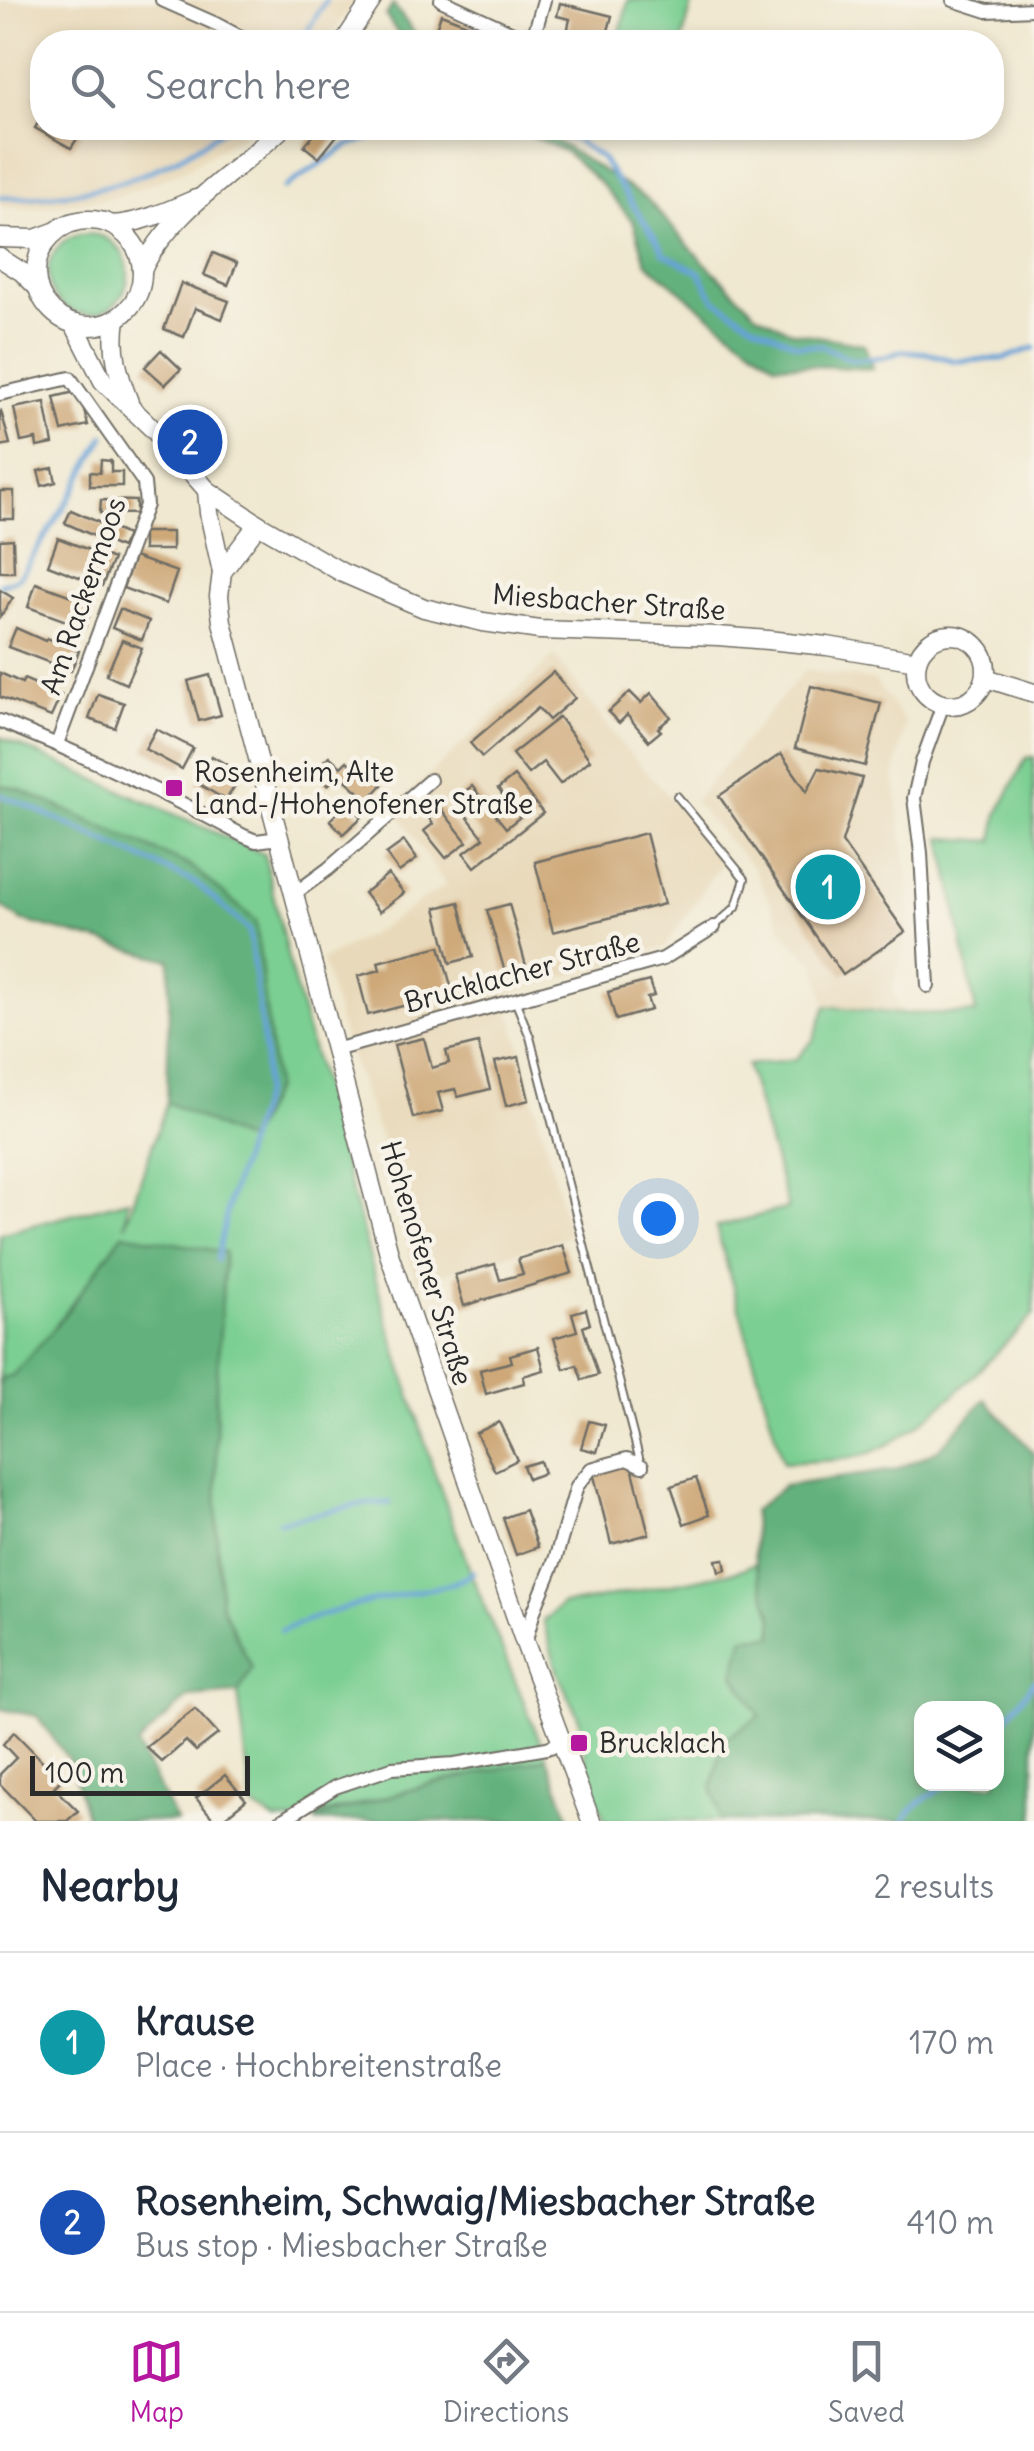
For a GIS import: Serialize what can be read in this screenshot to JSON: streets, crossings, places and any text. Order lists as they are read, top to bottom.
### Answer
{
  "streets": {
    "main road": ["Miesbacher Straße", "Hohenofener Straße"],
    "street": ["Am Rackermoos", "Brucklacher Straße"]
  },
  "crossings": [
    ["Brucklacher Straße", "Hohenofener Straße"]
  ],
  "places": {
    "transit": ["Rosenheim, Alte Land-/Hohenofener Straße", "Brucklach"]
  },
  "scale_bar": "100 m",
  "page": {
    "search": "Search here",
    "pins": ["2", "1"],
    "scale": "100 m",
    "heading": ["Nearby", "2 results"],
    "list": [
      {
        "mark": "1",
        "name": "Krause",
        "note": "Place · Hochbreitenstraße",
        "value": "170 m"
      },
      {
        "mark": "2",
        "name": "Rosenheim, Schwaig/Miesbacher Straße",
        "note": "Bus stop · Miesbacher Straße",
        "value": "410 m"
      }
    ],
    "nav": ["Map", "Directions", "Saved"]
  }
}
